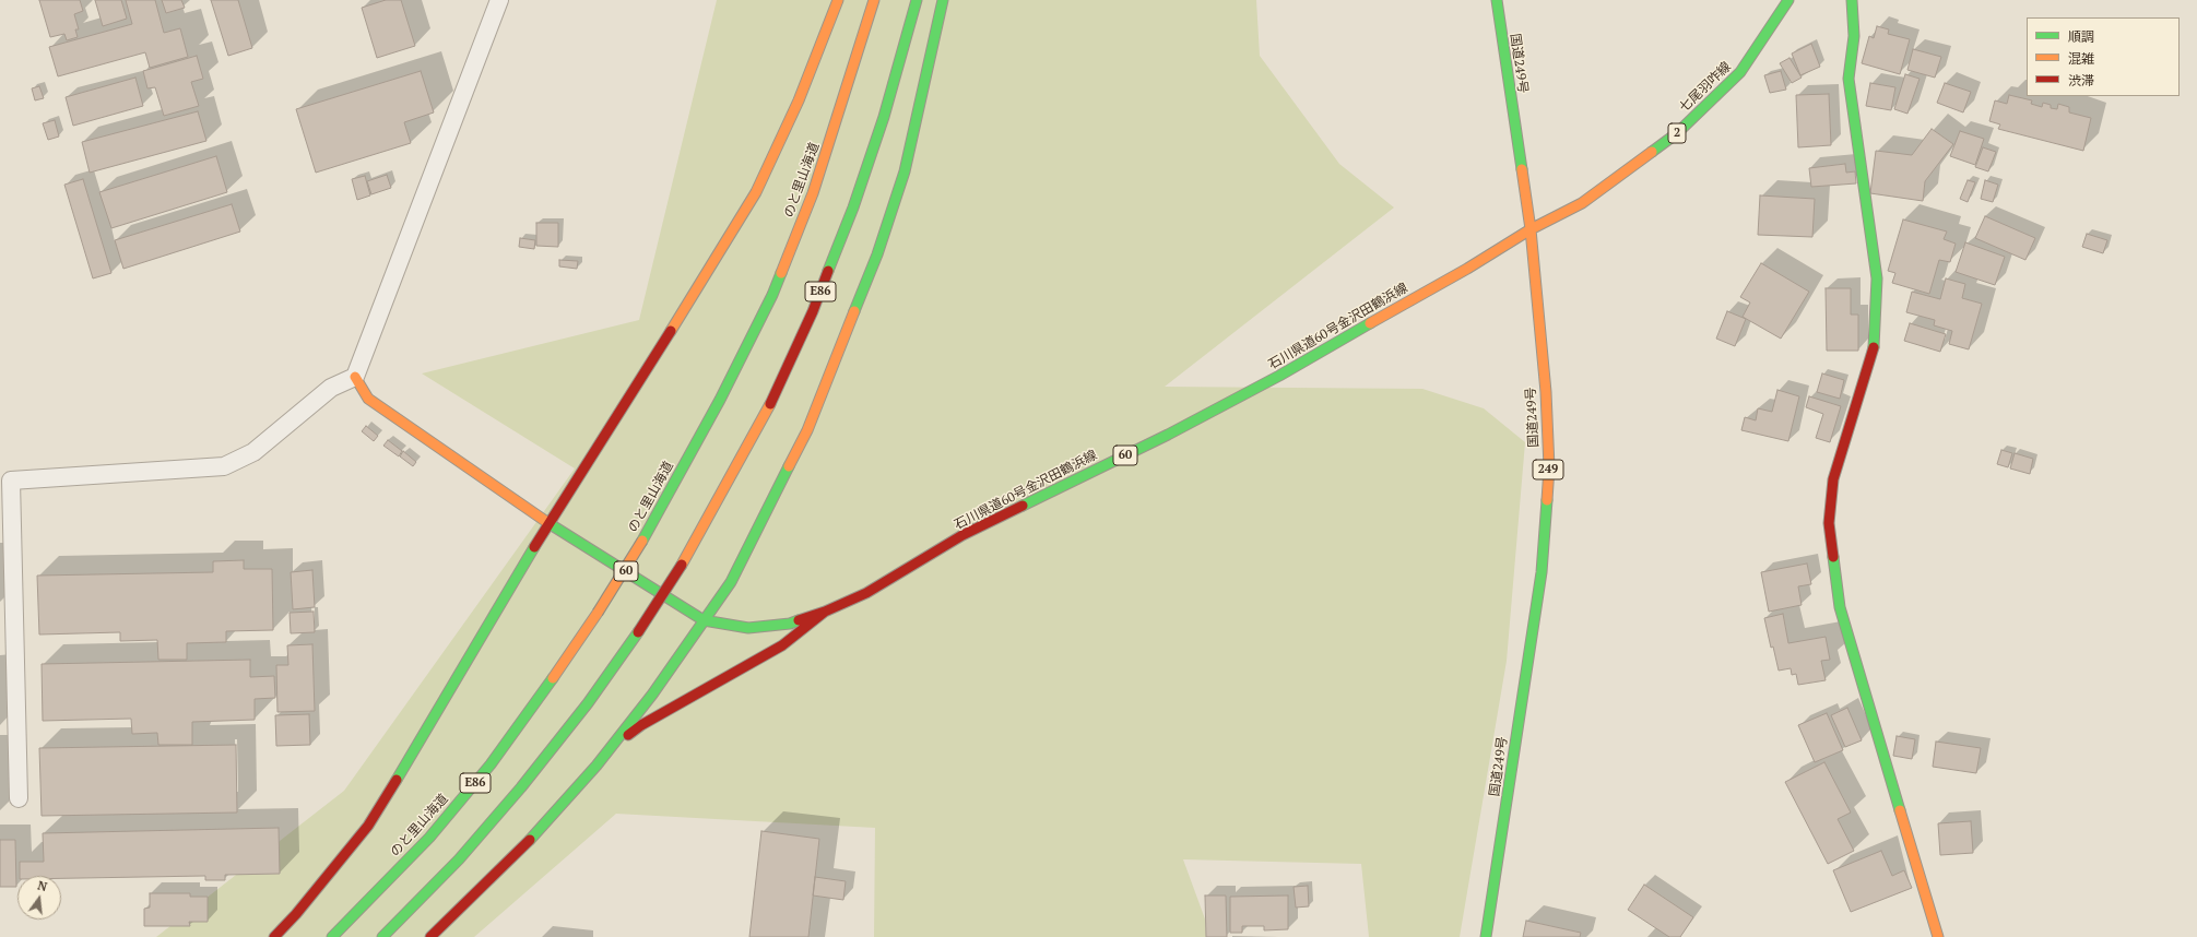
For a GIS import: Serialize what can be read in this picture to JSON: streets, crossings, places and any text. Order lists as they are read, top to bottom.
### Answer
{
  "streets": {
    "main road": [
      "国道249号",
      "七尾羽咋線",
      "2",
      "のと里山海道",
      "E86",
      "石川県道60号金沢田鶴浜線",
      "60",
      "249"
    ]
  },
  "crossings": [
    ["国道249号", "七尾羽咋線"],
    ["国道249号", "石川県道60号金沢田鶴浜線"],
    ["七尾羽咋線", "石川県道60号金沢田鶴浜線"],
    ["石川県道60号金沢田鶴浜線", "60"]
  ],
  "legend": ["順調", "混雑", "渋滞"],
  "north": "top"
}
